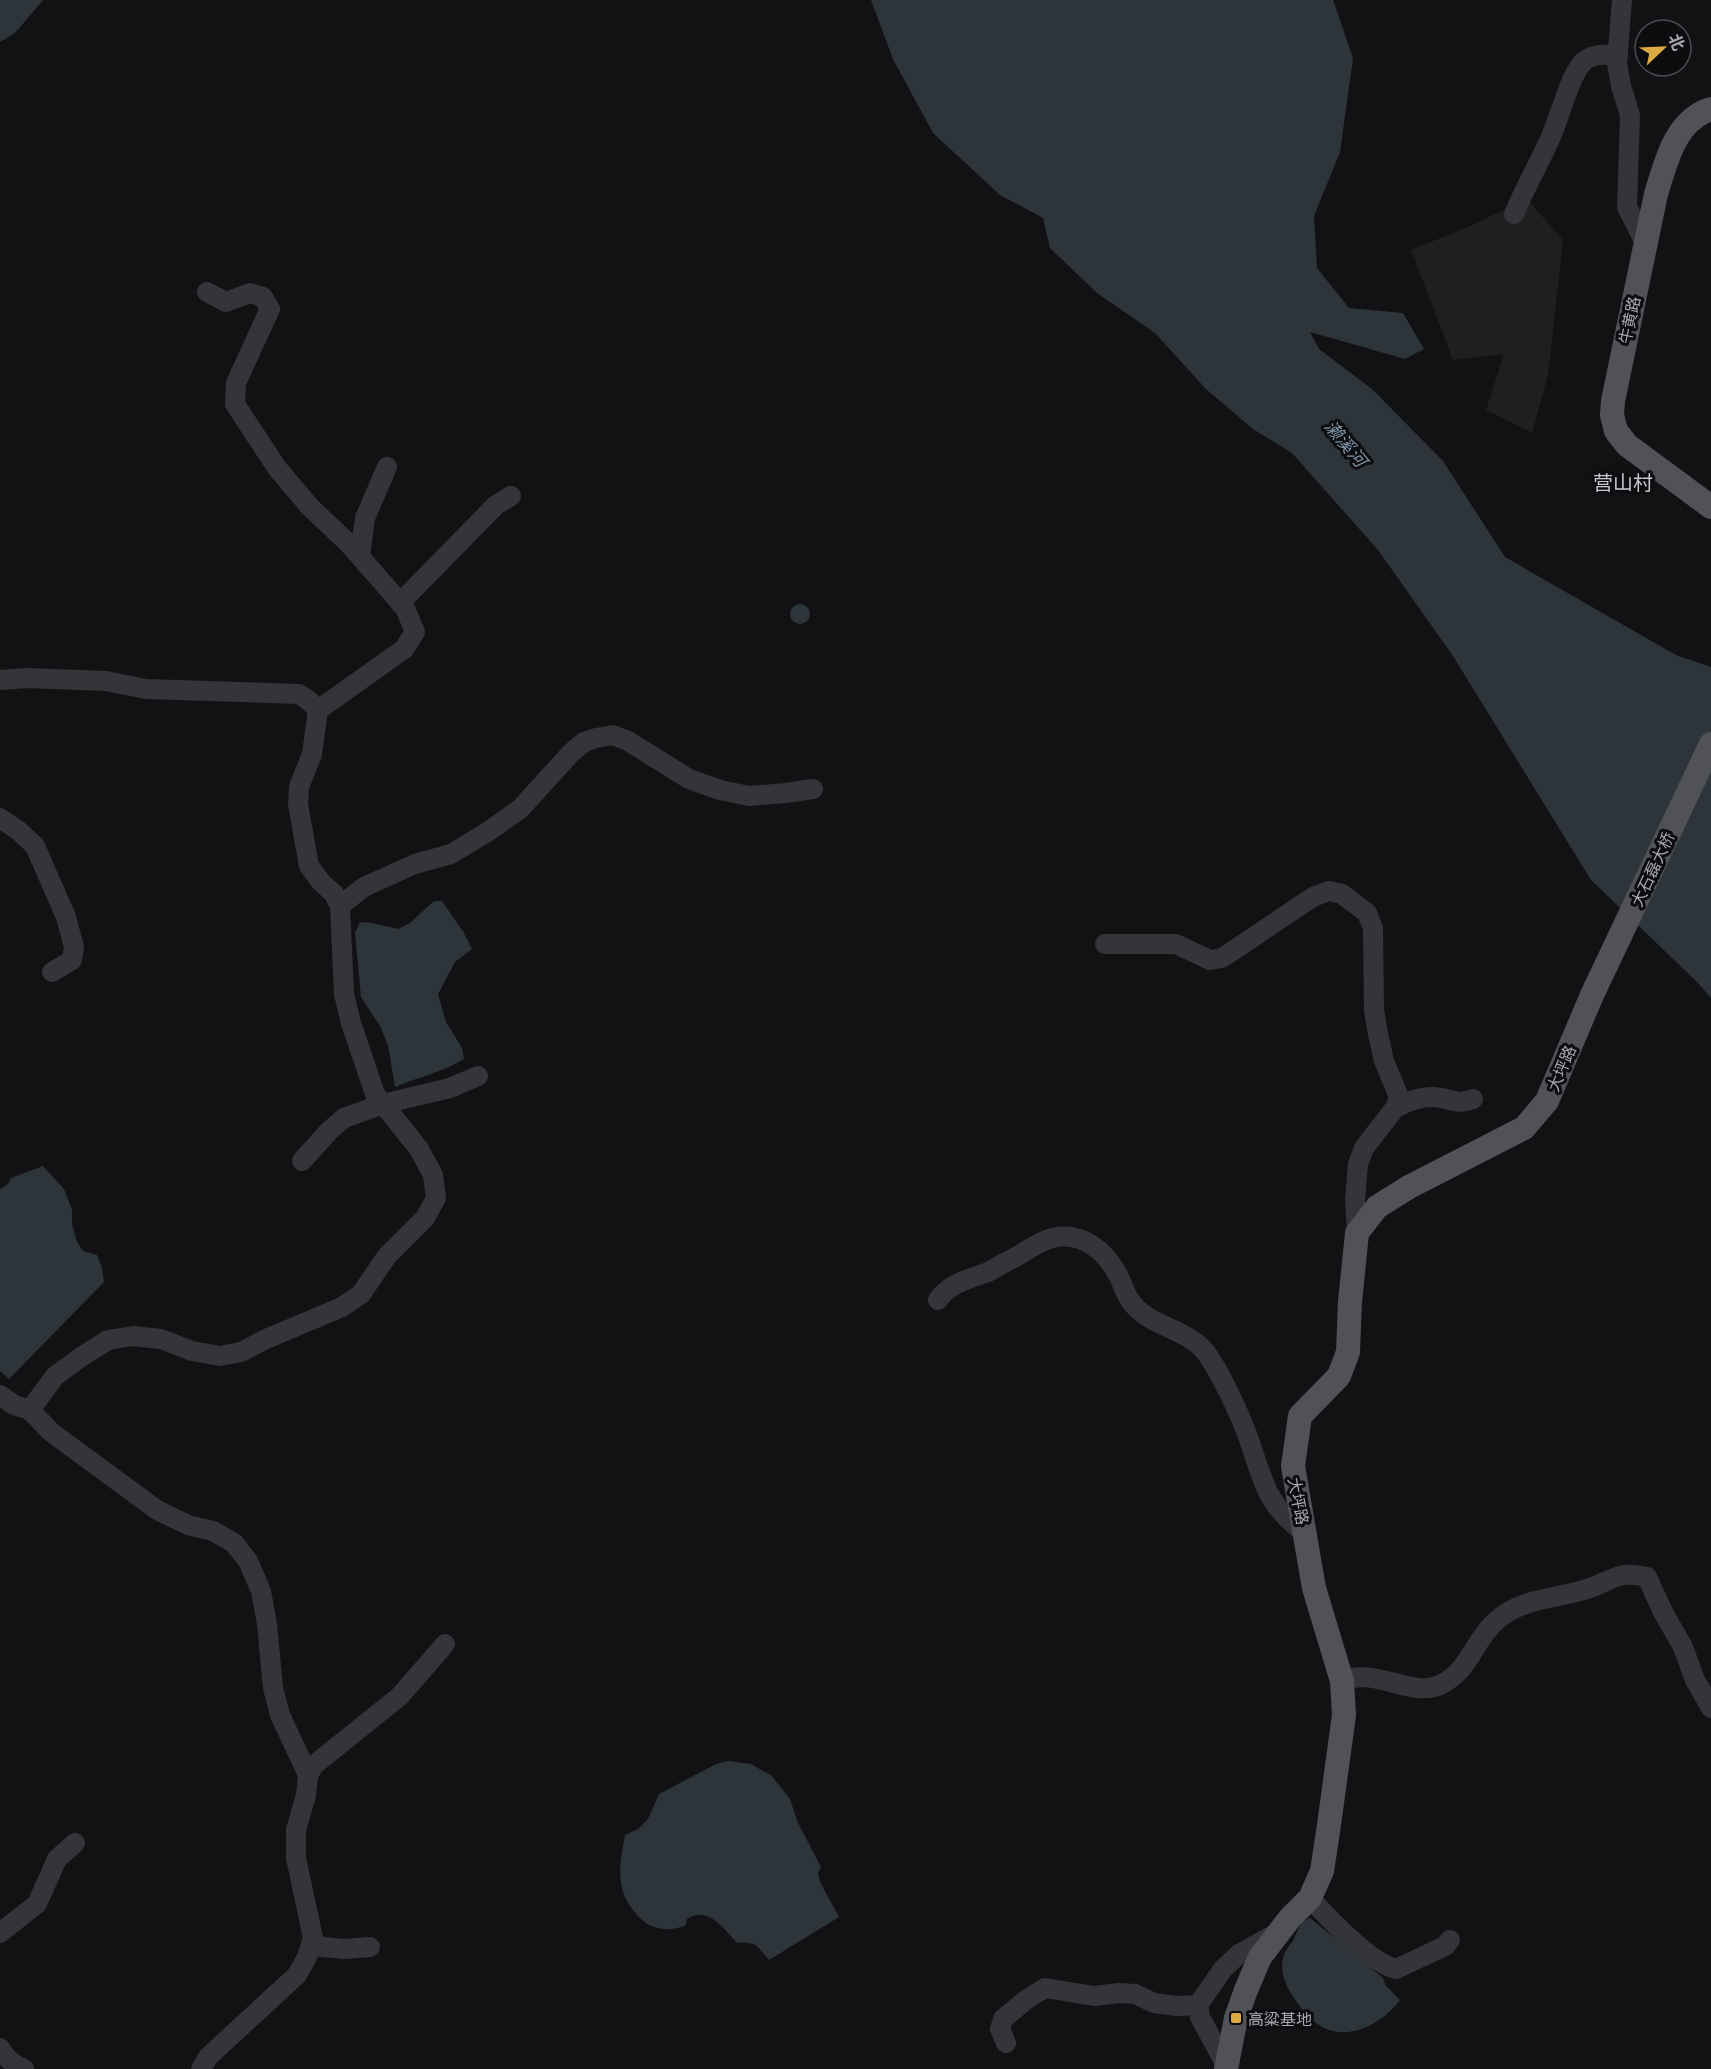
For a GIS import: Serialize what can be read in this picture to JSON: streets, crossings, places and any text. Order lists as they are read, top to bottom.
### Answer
{
  "streets": {
    "main road": ["牛黄路", "大石磊大桥", "大坪路"]
  },
  "crossings": [
    ["大石磊大桥", "大坪路"]
  ],
  "districts": ["营山村"],
  "water": ["濑溪河"],
  "places": {
    "transit": ["高粱基地"]
  },
  "north": "top right"
}
